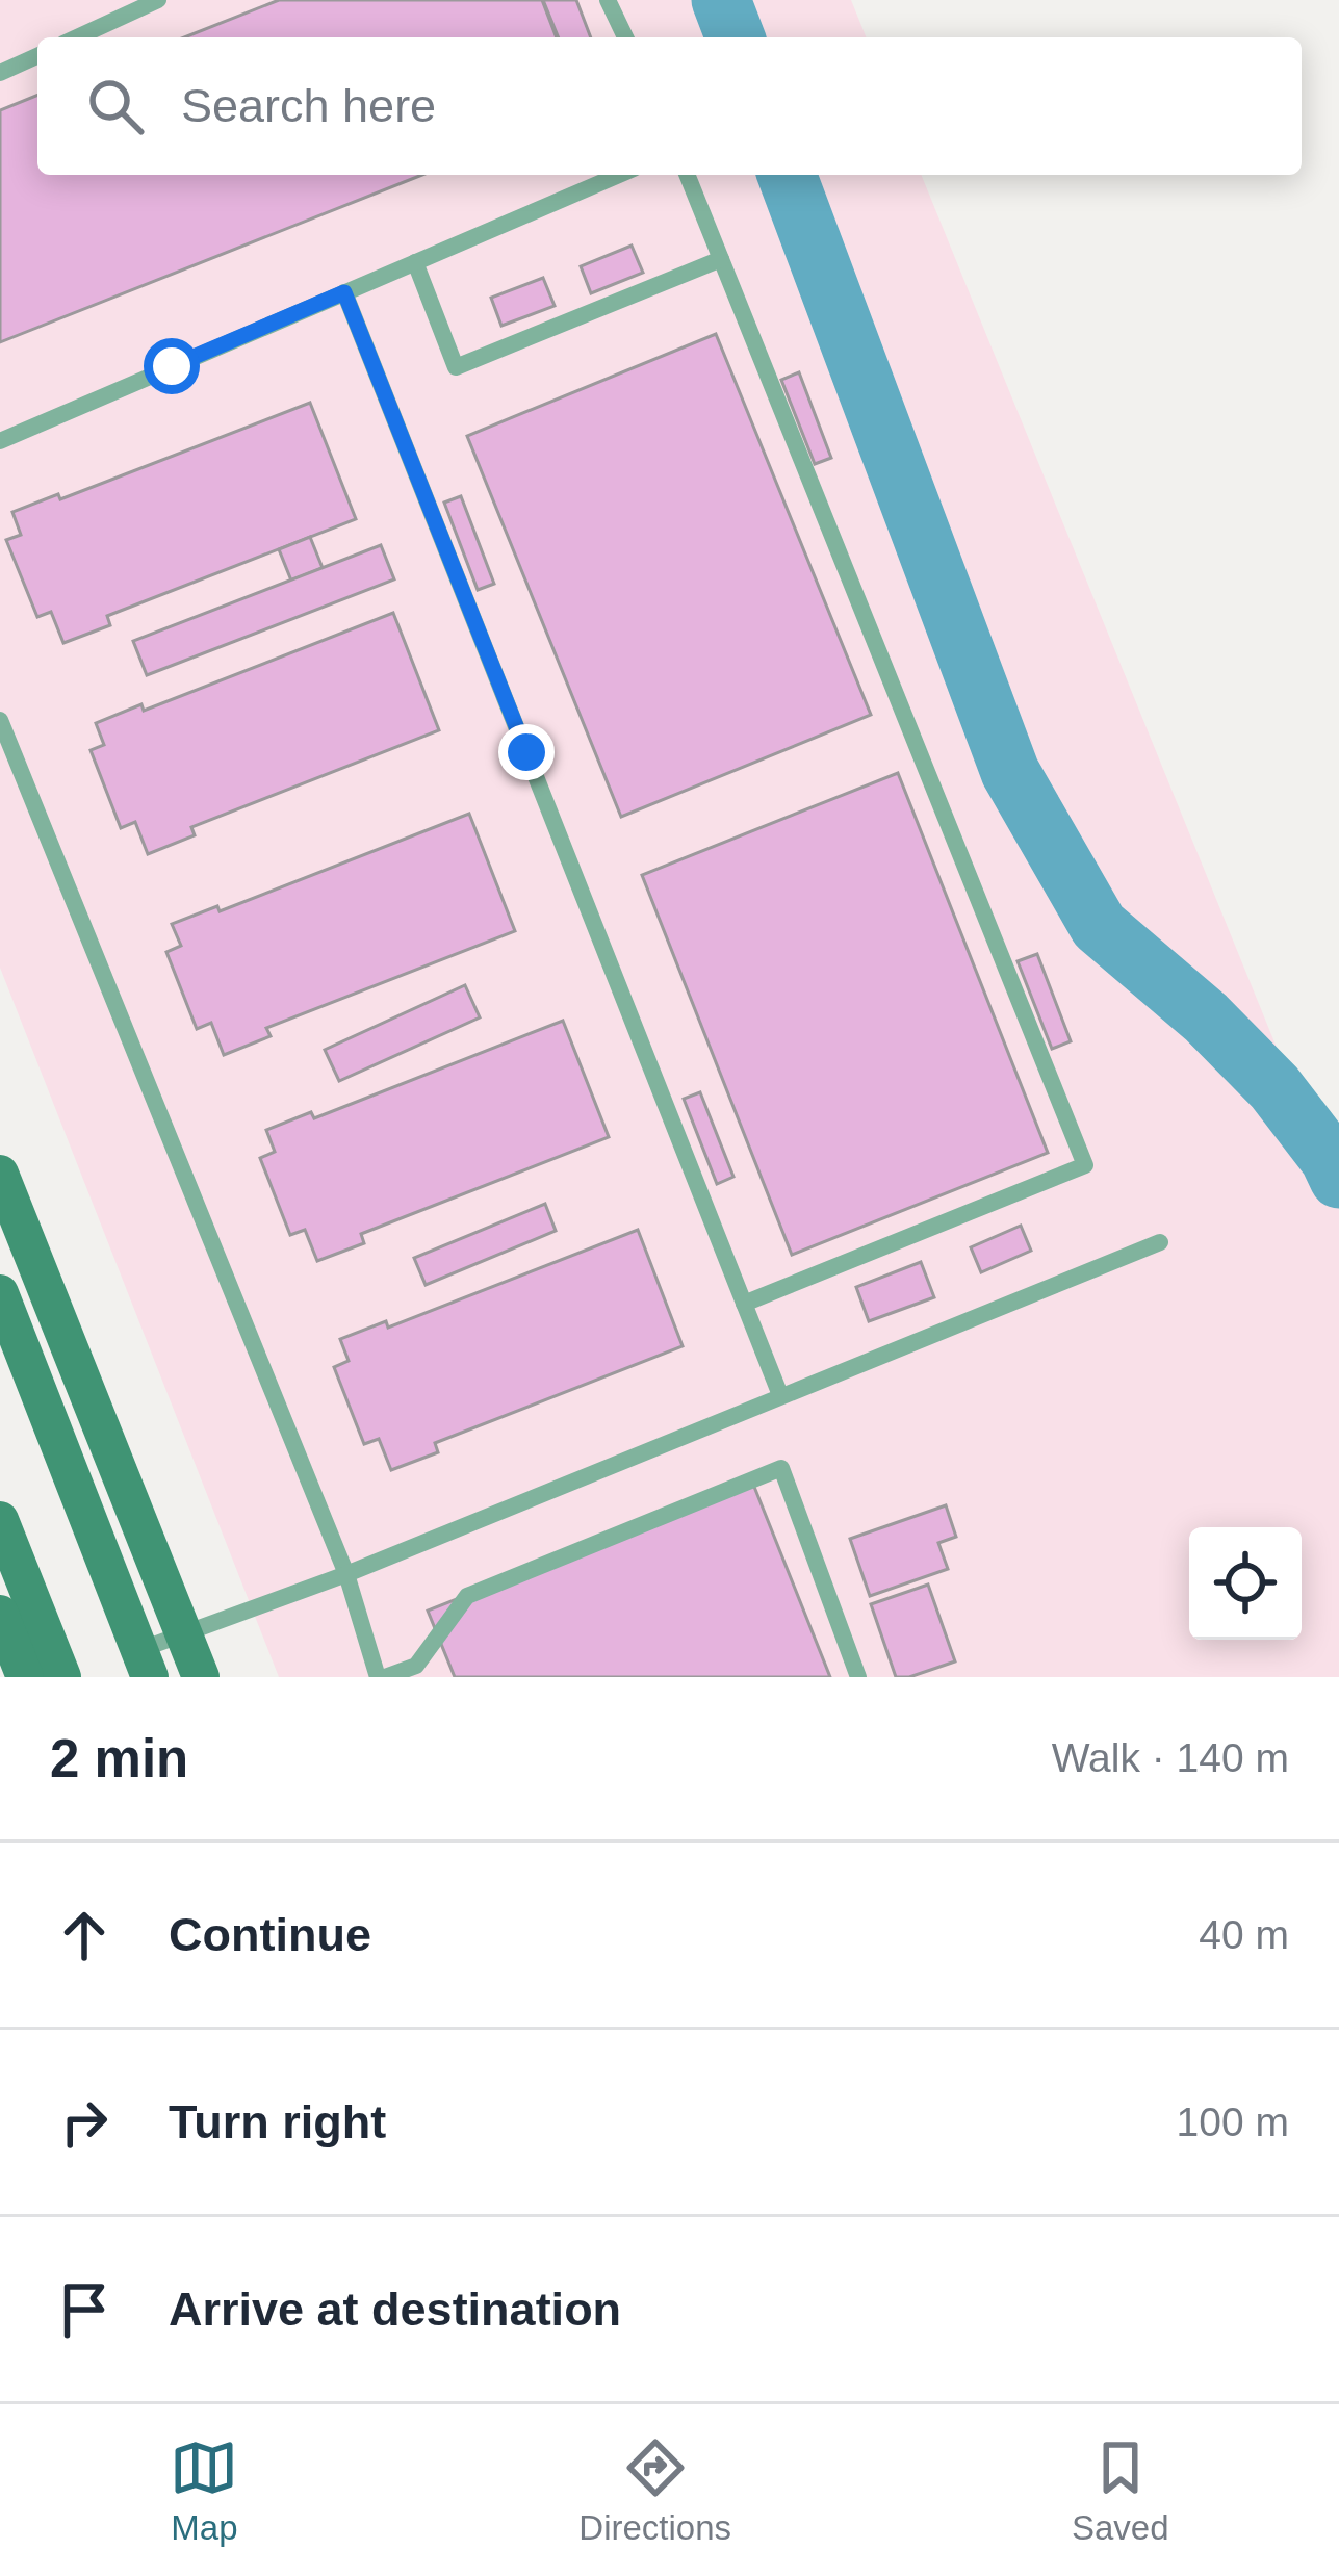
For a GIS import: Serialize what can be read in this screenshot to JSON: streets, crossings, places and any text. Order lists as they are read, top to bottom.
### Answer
{
  "page": {
    "search": "Search here",
    "heading": ["2 min", "Walk · 140 m"],
    "list": [
      ["Continue", "40 m"],
      ["Turn right", "100 m"],
      "Arrive at destination"
    ],
    "nav": ["Map", "Directions", "Saved"]
  }
}
